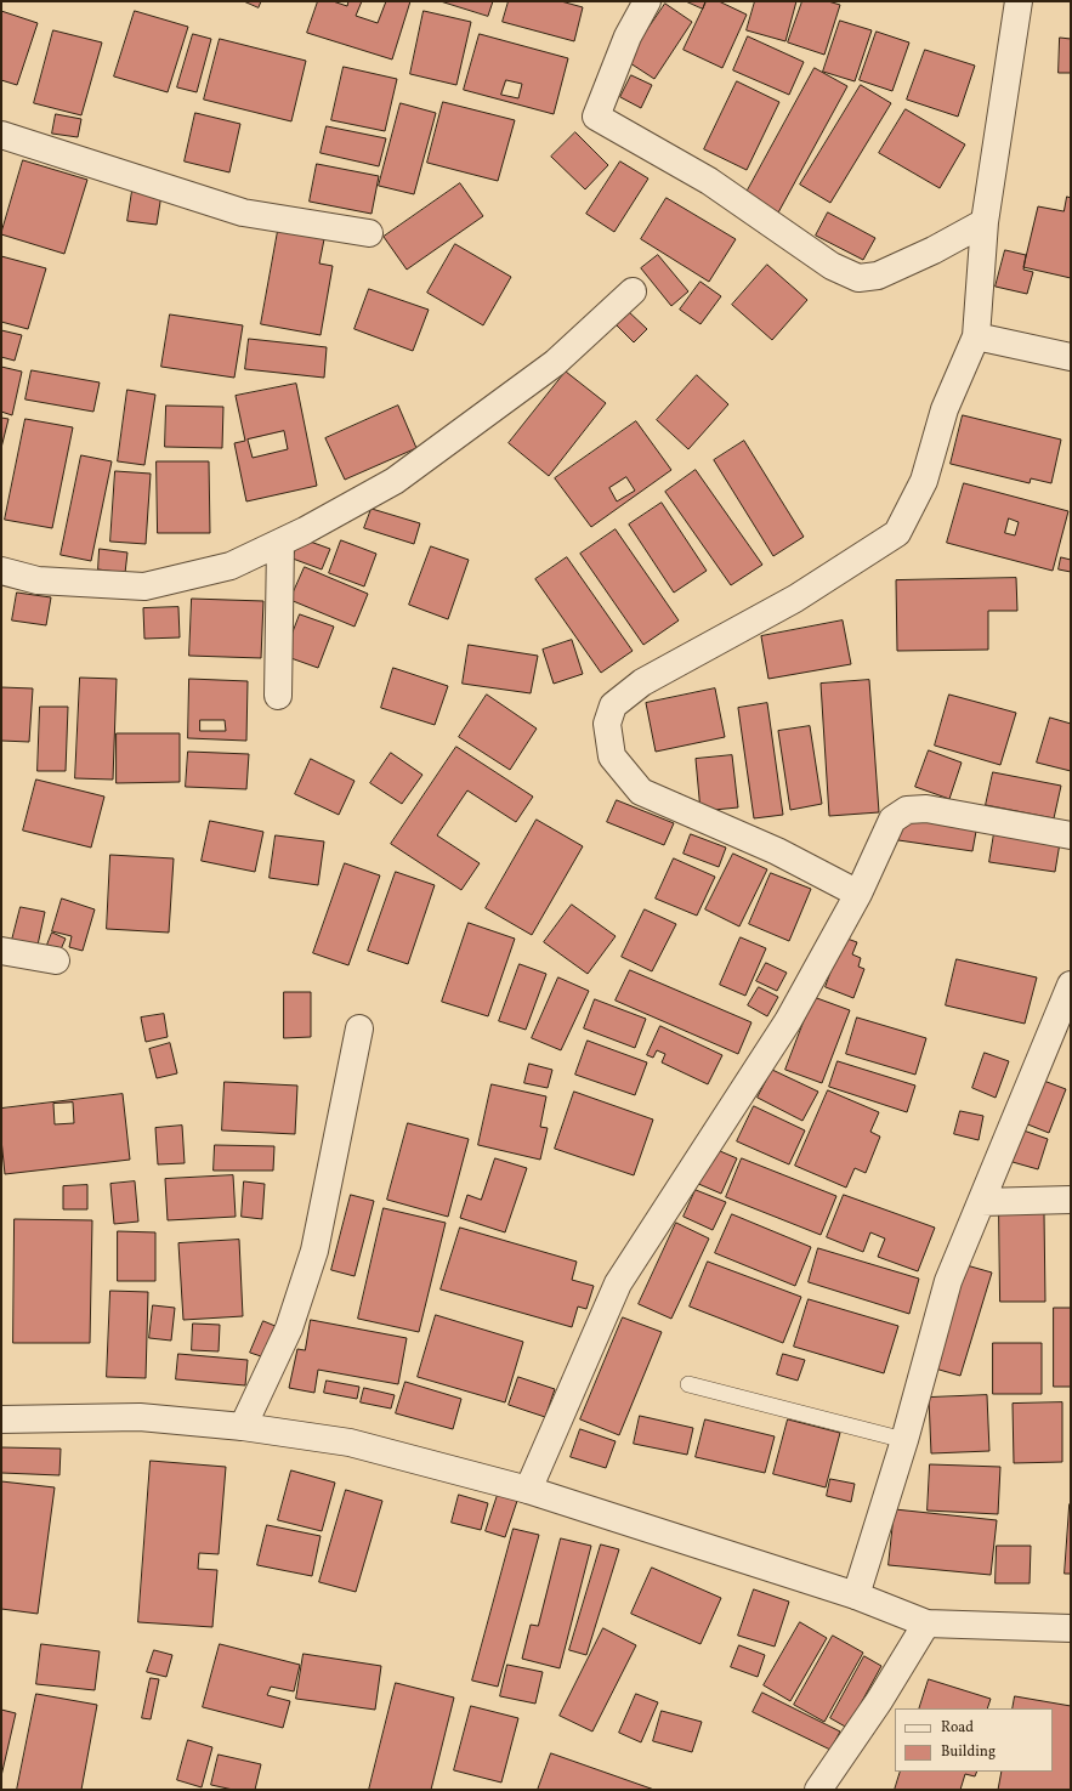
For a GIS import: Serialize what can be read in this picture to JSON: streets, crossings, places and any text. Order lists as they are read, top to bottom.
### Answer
{
  "legend": ["Road", "Building"]
}
